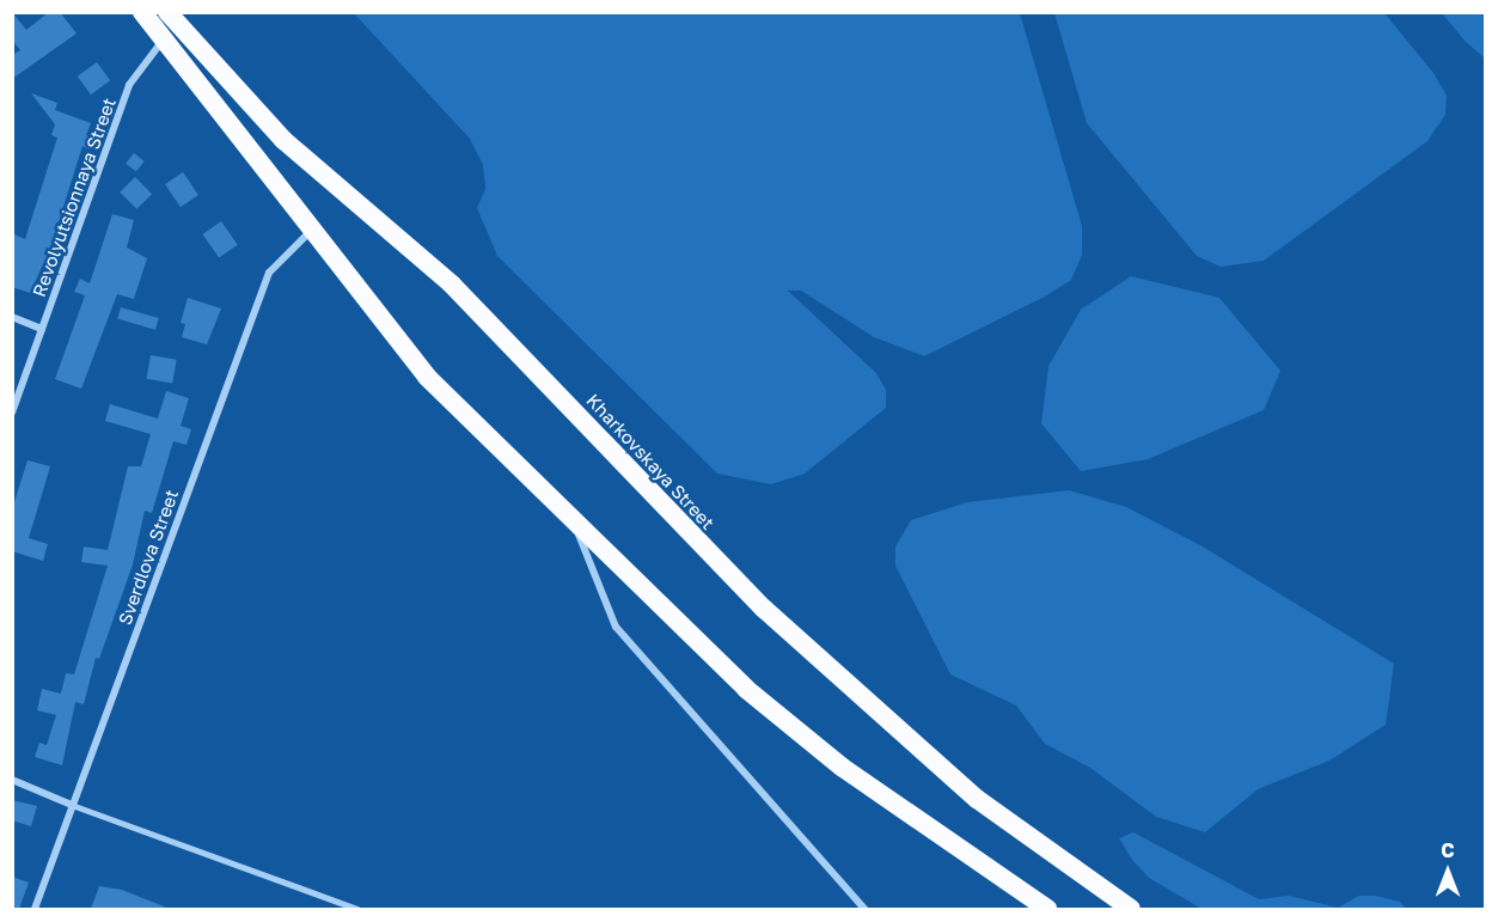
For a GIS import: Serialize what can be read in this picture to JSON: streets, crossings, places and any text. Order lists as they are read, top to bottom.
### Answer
{
  "streets": {
    "highway": ["Kharkovskaya Street"],
    "street": ["Revolyutsionnaya Street", "Sverdlova Street"]
  },
  "north": "top"
}
